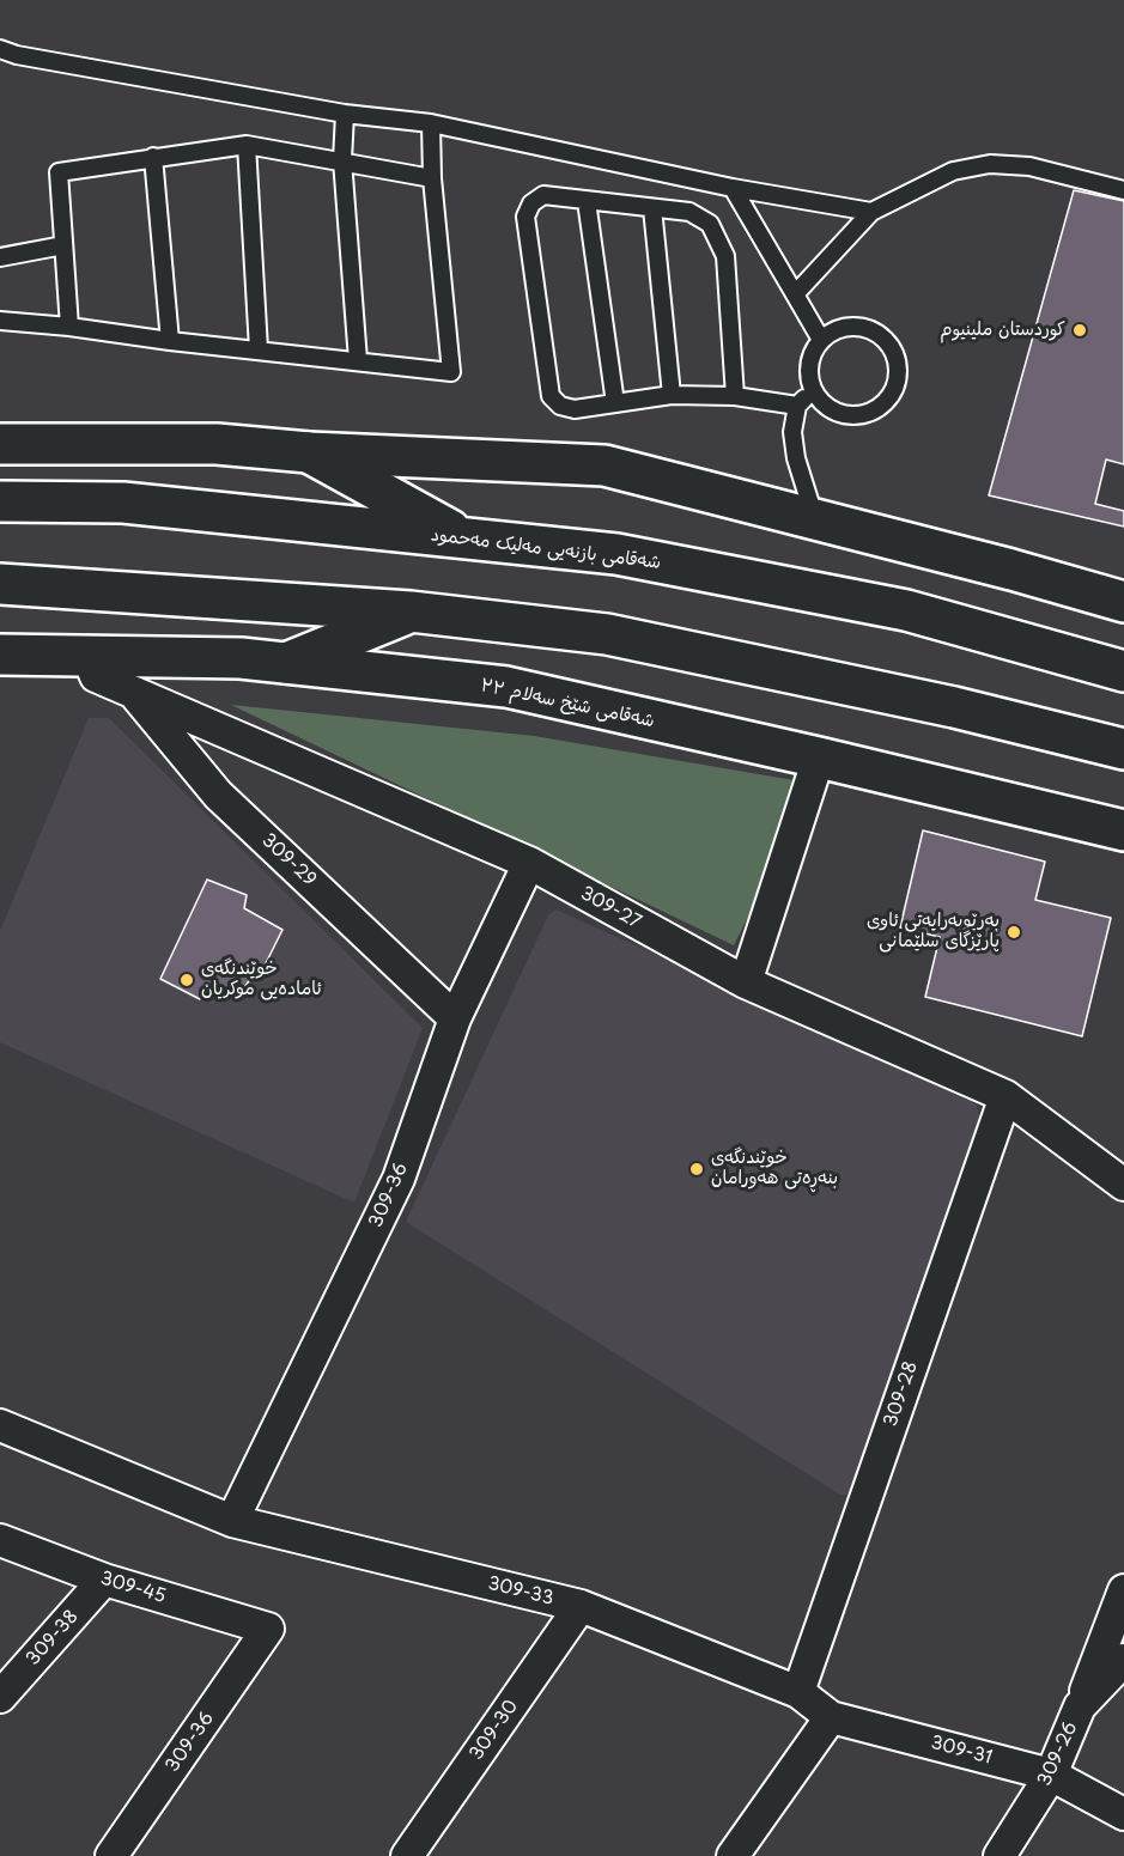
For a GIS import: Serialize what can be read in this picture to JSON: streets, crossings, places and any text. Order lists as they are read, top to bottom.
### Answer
{
  "streets": {
    "main road": ["شەقامی بازنەیی مەلیک مەحمود", "شەقامی شێخ سەلام ٣٣"],
    "street": [
      "309-29",
      "309-27",
      "309-36",
      "309-28",
      "309-45",
      "309-33",
      "309-38",
      "309-30",
      "309-31",
      "309-26"
    ]
  },
  "crossings": [
    ["شەقامی شێخ سەلام ٣٣", "309-27"],
    ["309-29", "309-27"],
    ["309-29", "309-36"],
    ["309-27", "309-36"],
    ["309-27", "309-28"],
    ["309-36", "309-45"],
    ["309-36", "309-33"],
    ["309-28", "309-33"],
    ["309-28", "309-31"],
    ["309-45", "309-38"],
    ["309-33", "309-30"],
    ["309-33", "309-31"],
    ["309-31", "309-26"]
  ],
  "places": [
    "کوردستان ملینیوم",
    "بەڕێوبەرایەتی ئاوی پارێزگای سلێمانی",
    "خوێندنگەی ئامادەیی موکریان",
    "خوێندنگەی بنەڕەتی هەورامان"
  ]
}
